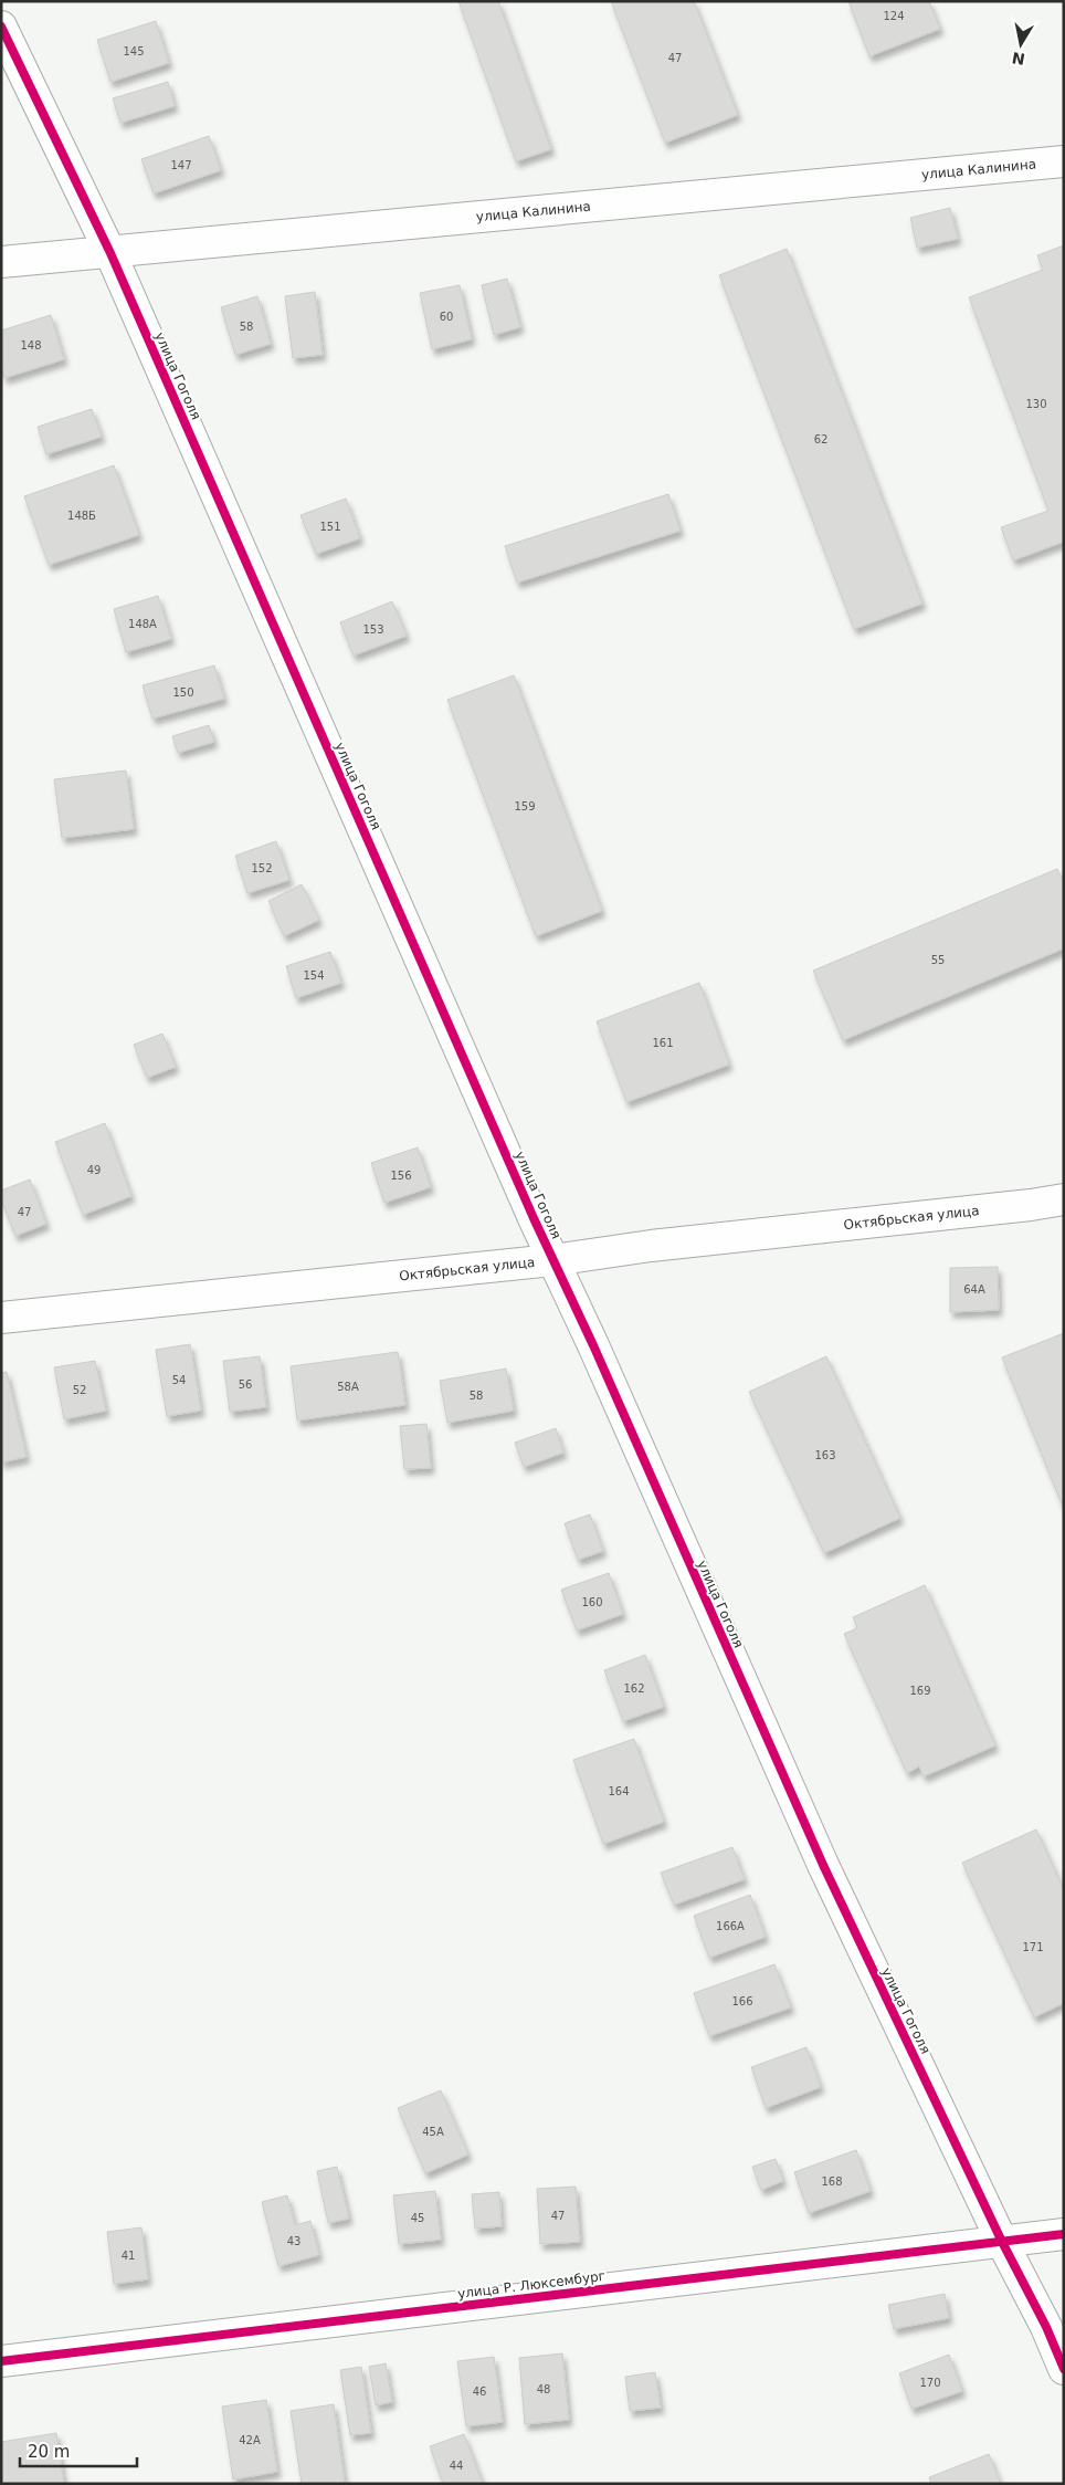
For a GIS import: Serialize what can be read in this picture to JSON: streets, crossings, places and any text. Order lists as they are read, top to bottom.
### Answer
{
  "streets": {
    "street": [
      "улица Калинина",
      "улица Гоголя",
      "Октябрьская улица",
      "улица Р. Люксембург"
    ]
  },
  "crossings": [
    ["улица Калинина", "улица Гоголя"],
    ["улица Гоголя", "Октябрьская улица"],
    ["улица Гоголя", "улица Р. Люксембург"]
  ],
  "house_numbers": [
    "124",
    "145",
    "47",
    "147",
    "60",
    "58",
    "148",
    "130",
    "62",
    "148Б",
    "151",
    "148А",
    "153",
    "150",
    "159",
    "152",
    "55",
    "154",
    "161",
    "49",
    "156",
    "47",
    "64А",
    "54",
    "56",
    "58А",
    "52",
    "58",
    "163",
    "160",
    "162",
    "169",
    "164",
    "166А",
    "171",
    "166",
    "45А",
    "168",
    "47",
    "45",
    "43",
    "41",
    "170",
    "48",
    "46",
    "42А",
    "44"
  ],
  "scale_bar": "20 m",
  "north": "bottom"
}
